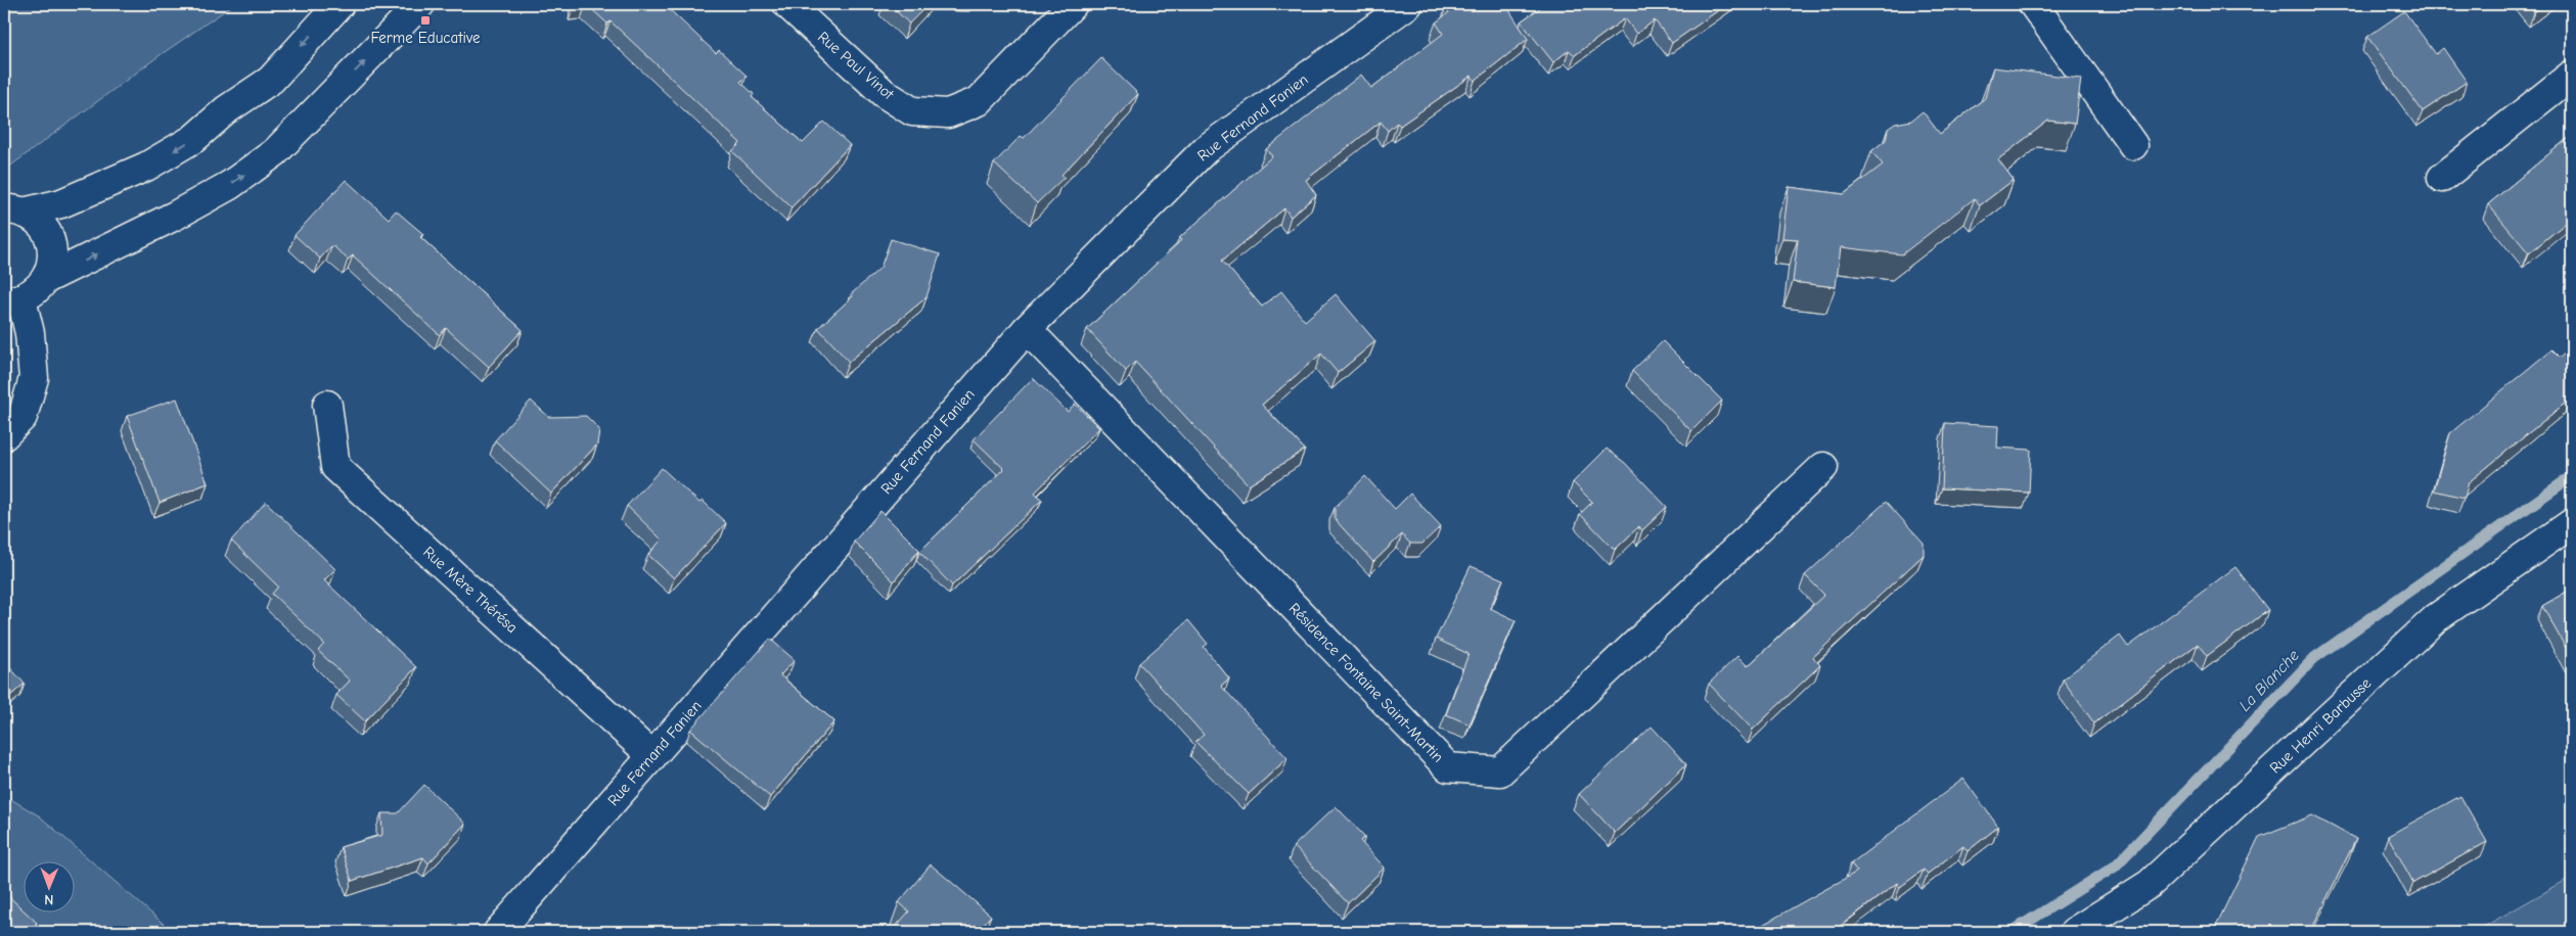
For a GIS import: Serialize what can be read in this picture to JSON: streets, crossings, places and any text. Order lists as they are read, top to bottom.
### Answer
{
  "streets": {
    "street": [
      "Rue Paul Vinot",
      "Rue Fernand Fanien",
      "Rue Mère Thérésa",
      "Résidence Fontaine Saint-Martin",
      "Rue Henri Barbusse"
    ]
  },
  "crossings": [
    ["Rue Fernand Fanien", "Rue Mère Thérésa"],
    ["Rue Fernand Fanien", "Résidence Fontaine Saint-Martin"]
  ],
  "water": ["La Blanche"],
  "places": {
    "transit": ["Ferme Educative"]
  },
  "north": "bottom"
}
